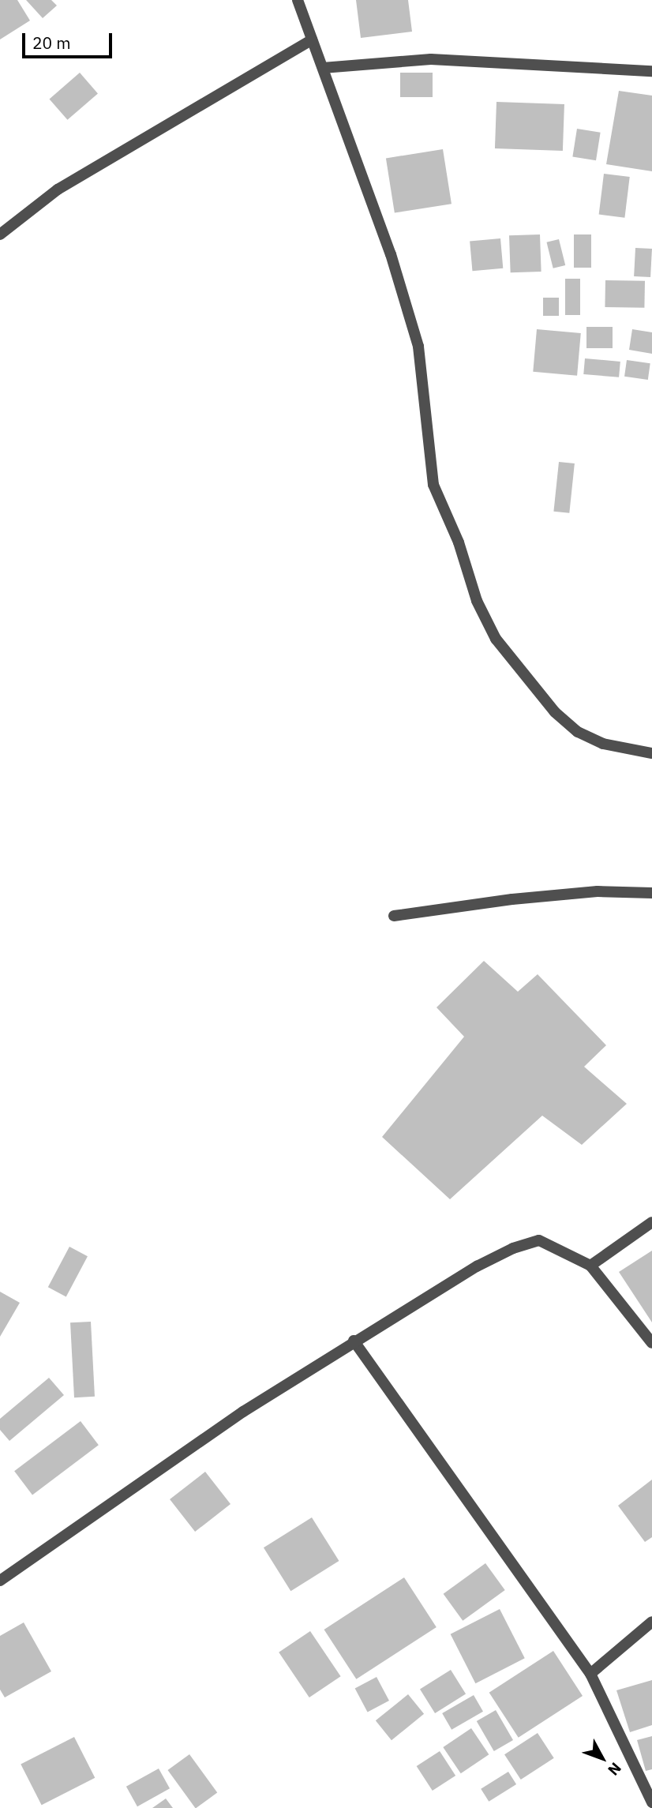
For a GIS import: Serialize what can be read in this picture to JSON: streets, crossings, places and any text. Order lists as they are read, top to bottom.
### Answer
{
  "scale_bar": "20 m",
  "north": "bottom right"
}
